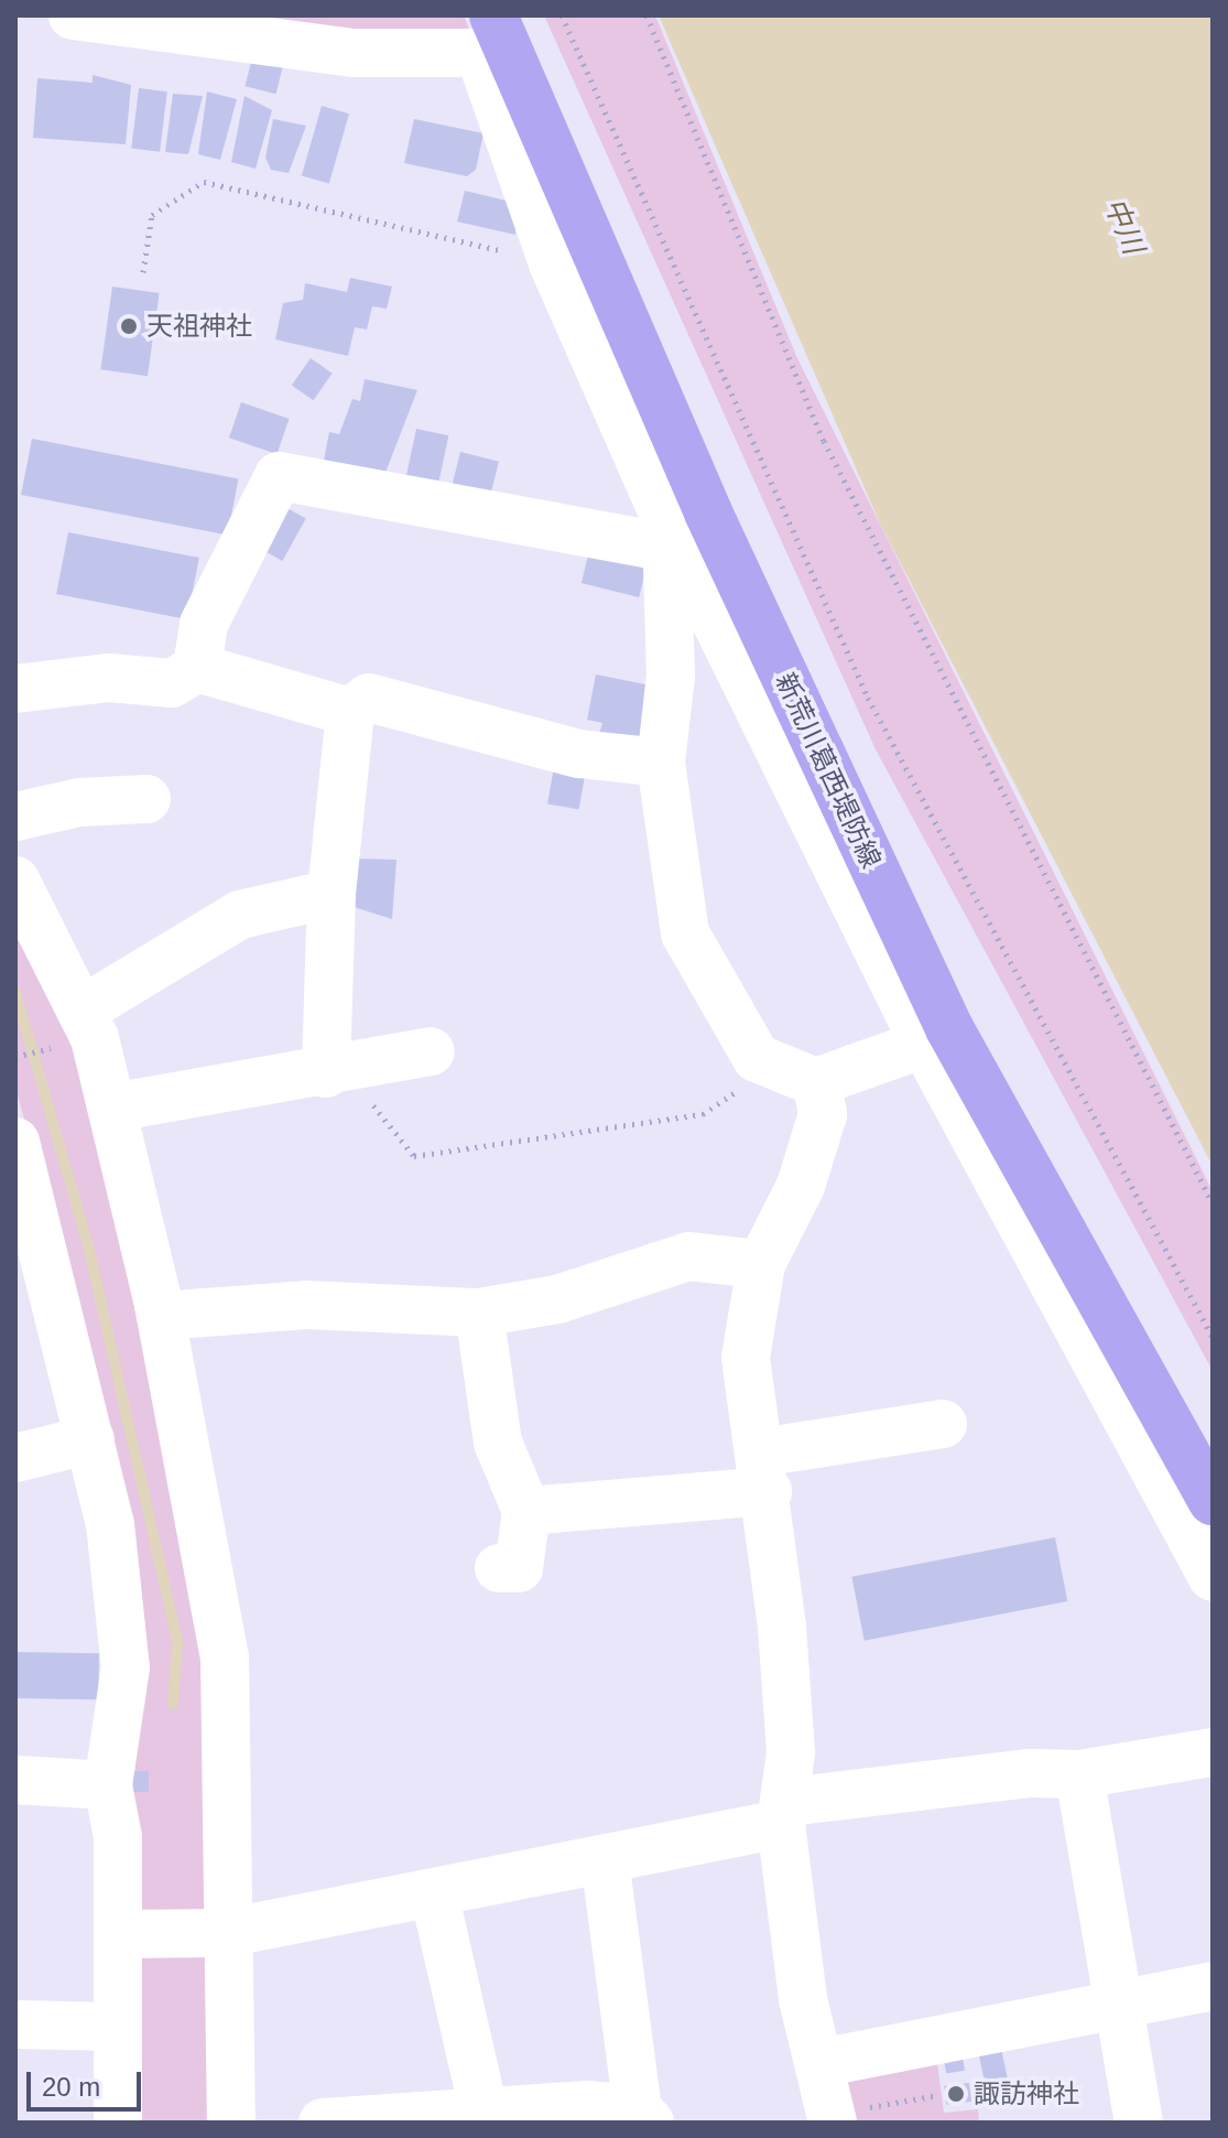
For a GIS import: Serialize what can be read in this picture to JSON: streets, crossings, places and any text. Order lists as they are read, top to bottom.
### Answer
{
  "streets": {
    "main road": ["新荒川葛西堤防線"]
  },
  "water": ["中川"],
  "places": ["天祖神社", "諏訪神社"],
  "scale_bar": "20 m"
}
